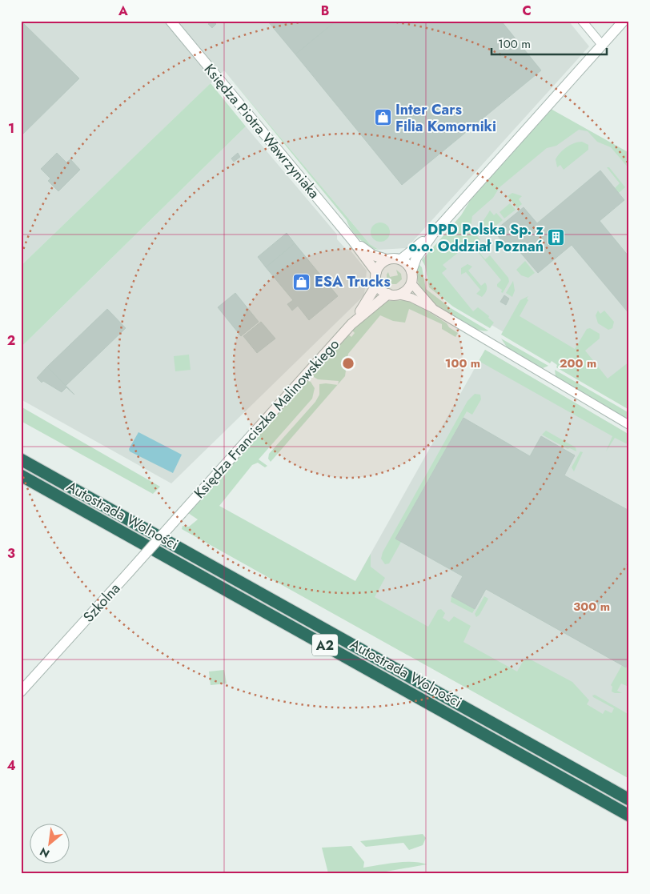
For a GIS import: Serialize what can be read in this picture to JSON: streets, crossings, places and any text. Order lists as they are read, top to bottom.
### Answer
{
  "streets": {
    "highway": ["Autostrada Wolności", "A2"],
    "street": ["Księdza Piotra Wawrzyniaka", "Księdza Franciszka Malinowskiego", "Szkolna"]
  },
  "crossings": [
    ["Księdza Piotra Wawrzyniaka", "Księdza Franciszka Malinowskiego"],
    ["Księdza Franciszka Malinowskiego", "Szkolna"]
  ],
  "places": {
    "shop": ["Inter Cars Filia Komorniki", "ESA Trucks"],
    "building": ["DPD Polska Sp. z o.o. Oddział Poznań"]
  },
  "scale_bar": "100 m",
  "north": "bottom left",
  "grid": {
    "columns": ["A", "B", "C"],
    "rows": [
      "1",
      "2",
      "3",
      "4"
    ]
  },
  "rings": ["100 m", "200 m", "300 m"]
}
